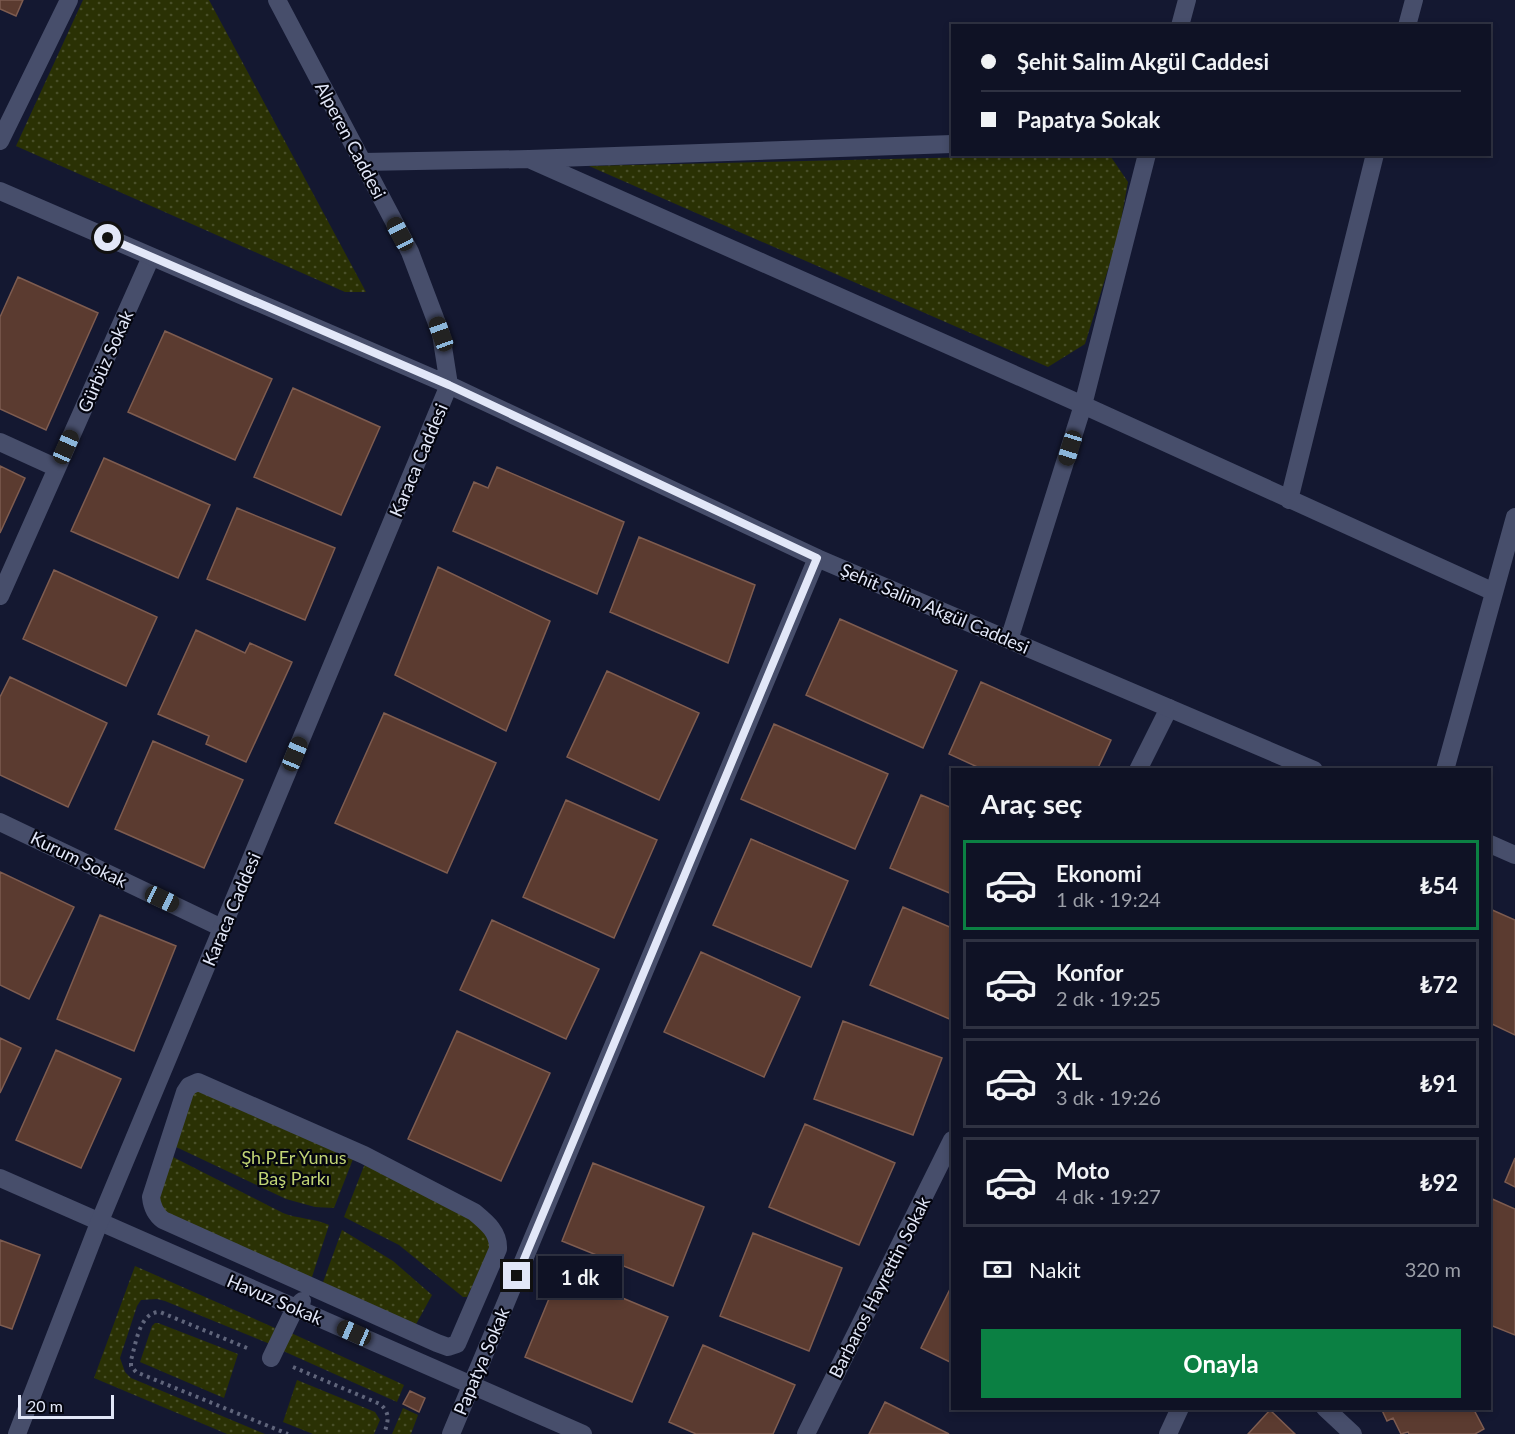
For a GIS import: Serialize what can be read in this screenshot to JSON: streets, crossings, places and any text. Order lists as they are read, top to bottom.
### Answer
{
  "streets": {
    "street": [
      "Alperen Caddesi",
      "Gürbüz Sokak",
      "Karaca Caddesi",
      "Şehit Salim Akgül Caddesi",
      "Kurum Sokak",
      "Barbaros Hayrettin Sokak",
      "Havuz Sokak",
      "Papatya Sokak"
    ]
  },
  "crossings": [
    ["Alperen Caddesi", "Karaca Caddesi"],
    ["Alperen Caddesi", "Şehit Salim Akgül Caddesi"],
    ["Gürbüz Sokak", "Şehit Salim Akgül Caddesi"],
    ["Karaca Caddesi", "Şehit Salim Akgül Caddesi"],
    ["Karaca Caddesi", "Kurum Sokak"],
    ["Karaca Caddesi", "Havuz Sokak"],
    ["Şehit Salim Akgül Caddesi", "Papatya Sokak"],
    ["Havuz Sokak", "Papatya Sokak"]
  ],
  "parks": ["Şh.P.Er Yunus Baş Parkı"],
  "scale_bar": "20 m",
  "page": {
    "banner": ["Şehit Salim Akgül Caddesi", "Papatya Sokak"],
    "heading": "Araç seç",
    "list": [
      {
        "name": "Ekonomi",
        "note": "1 dk · 19:24",
        "value": "₺54"
      },
      {
        "name": "Konfor",
        "note": "2 dk · 19:25",
        "value": "₺72"
      },
      {
        "name": "XL",
        "note": "3 dk · 19:26",
        "value": "₺91"
      },
      {
        "name": "Moto",
        "note": "4 dk · 19:27",
        "value": "₺92"
      }
    ],
    "pay": ["Nakit", "320 m"],
    "bubble": "1 dk",
    "buttons": "Onayla",
    "scale": "20 m"
  }
}
